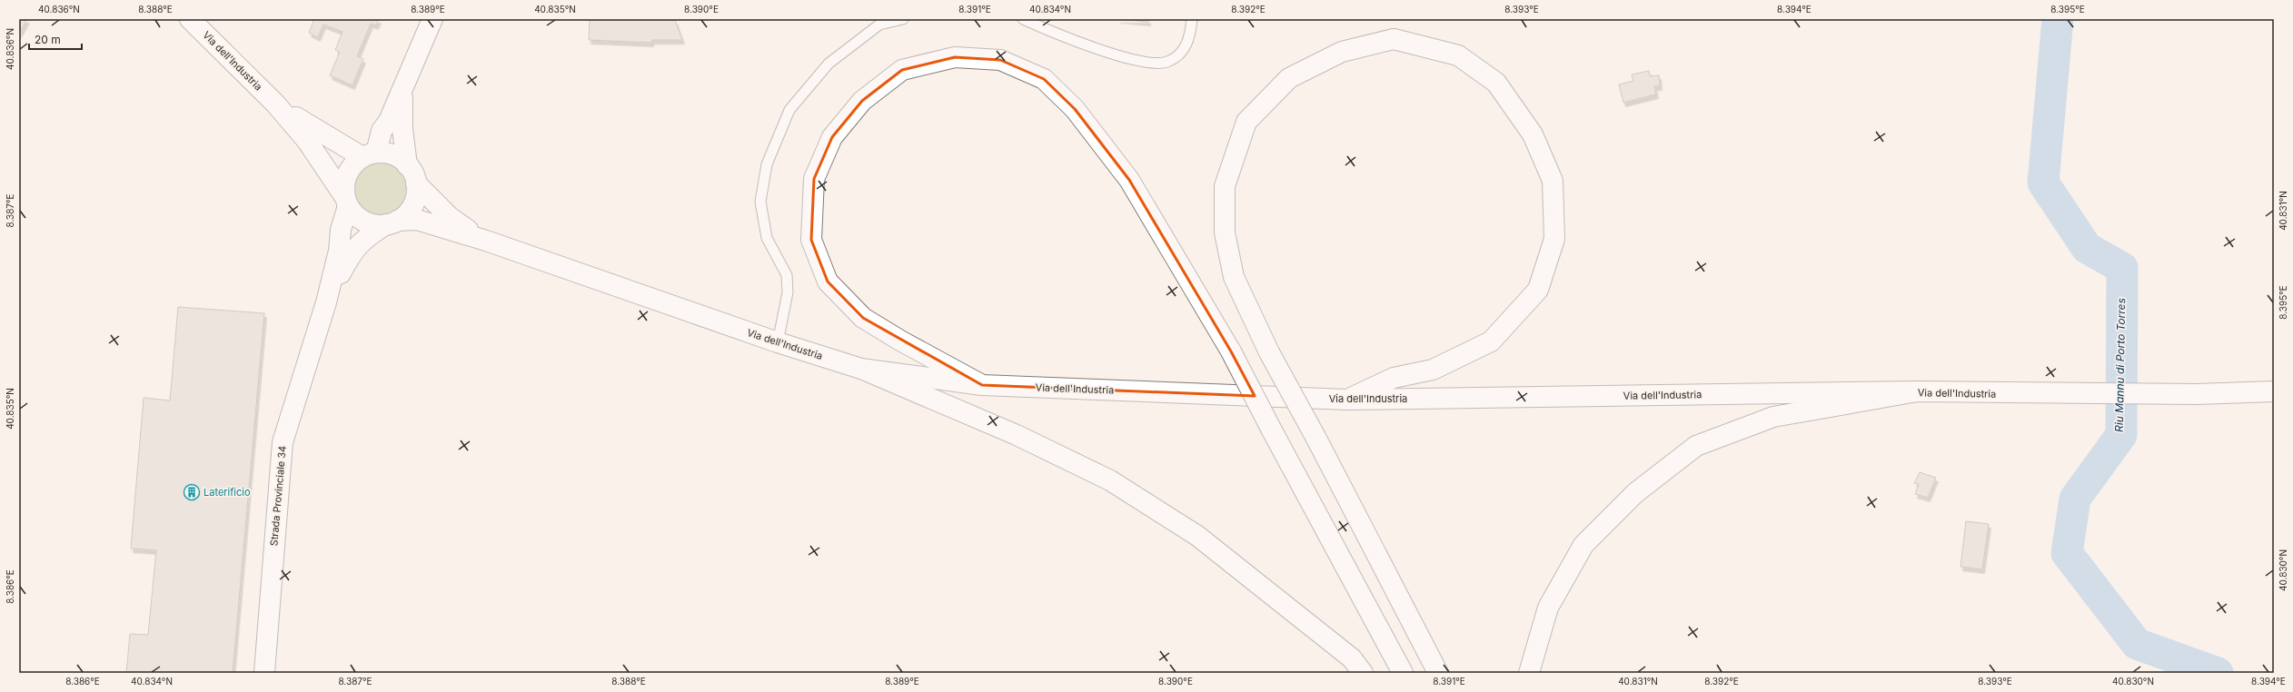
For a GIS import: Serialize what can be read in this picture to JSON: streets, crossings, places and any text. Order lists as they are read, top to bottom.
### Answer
{
  "streets": {
    "main road": ["Via dell'Industria", "Strada Provinciale 34"]
  },
  "water": ["Riu Mannu di Porto Torres"],
  "places": {
    "building": ["Laterificio"]
  },
  "scale_bar": "20 m",
  "coordinates": [
    "40.836°N",
    "8.388°E",
    "8.389°E",
    "40.835°N",
    "8.390°E",
    "8.391°E",
    "40.834°N",
    "8.392°E",
    "8.393°E",
    "8.394°E",
    "8.395°E",
    "8.387°E",
    "40.831°N",
    "40.830°N",
    "8.386°E"
  ]
}
